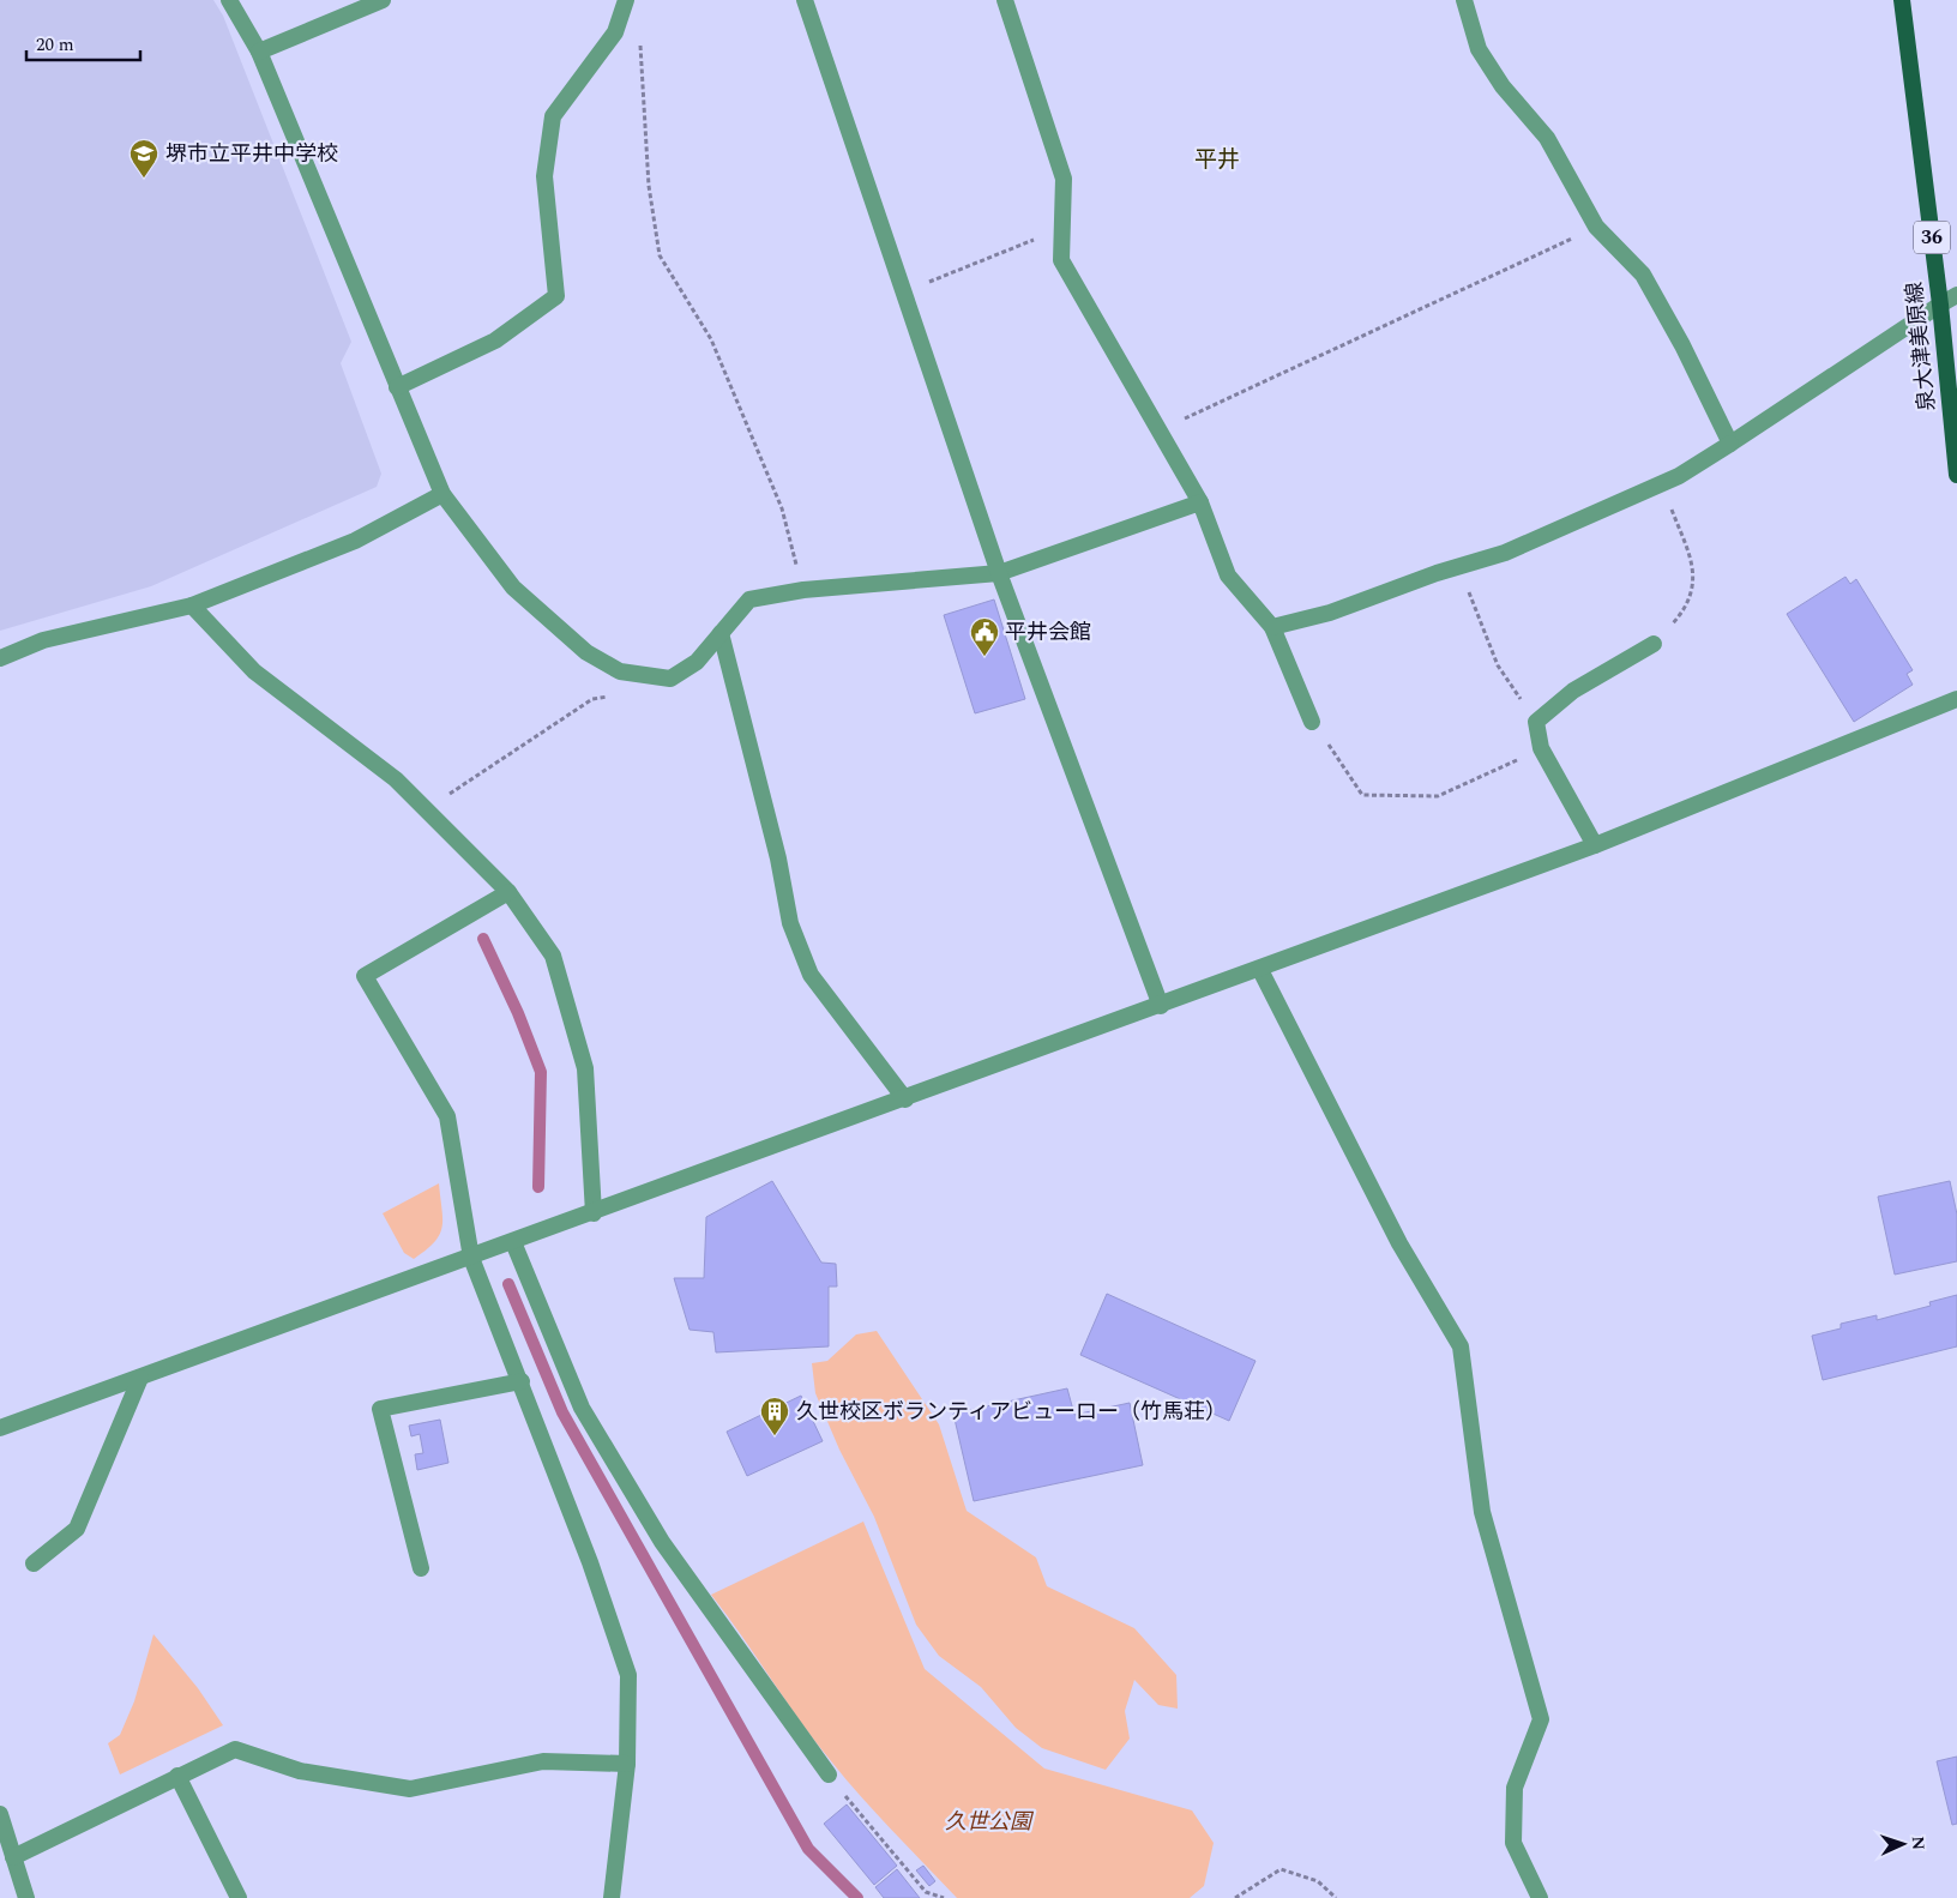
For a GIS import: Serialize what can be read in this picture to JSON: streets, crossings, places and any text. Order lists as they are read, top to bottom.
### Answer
{
  "streets": {
    "main road": ["36", "泉大津美原線"]
  },
  "districts": ["平井"],
  "parks": ["久世公園"],
  "places": {
    "school or university": ["堺市立平井中学校"],
    "public building": ["平井会館"],
    "building": ["久世校区ボランティアビューロー（竹馬荘）"]
  },
  "scale_bar": "20 m",
  "north": "right"
}
